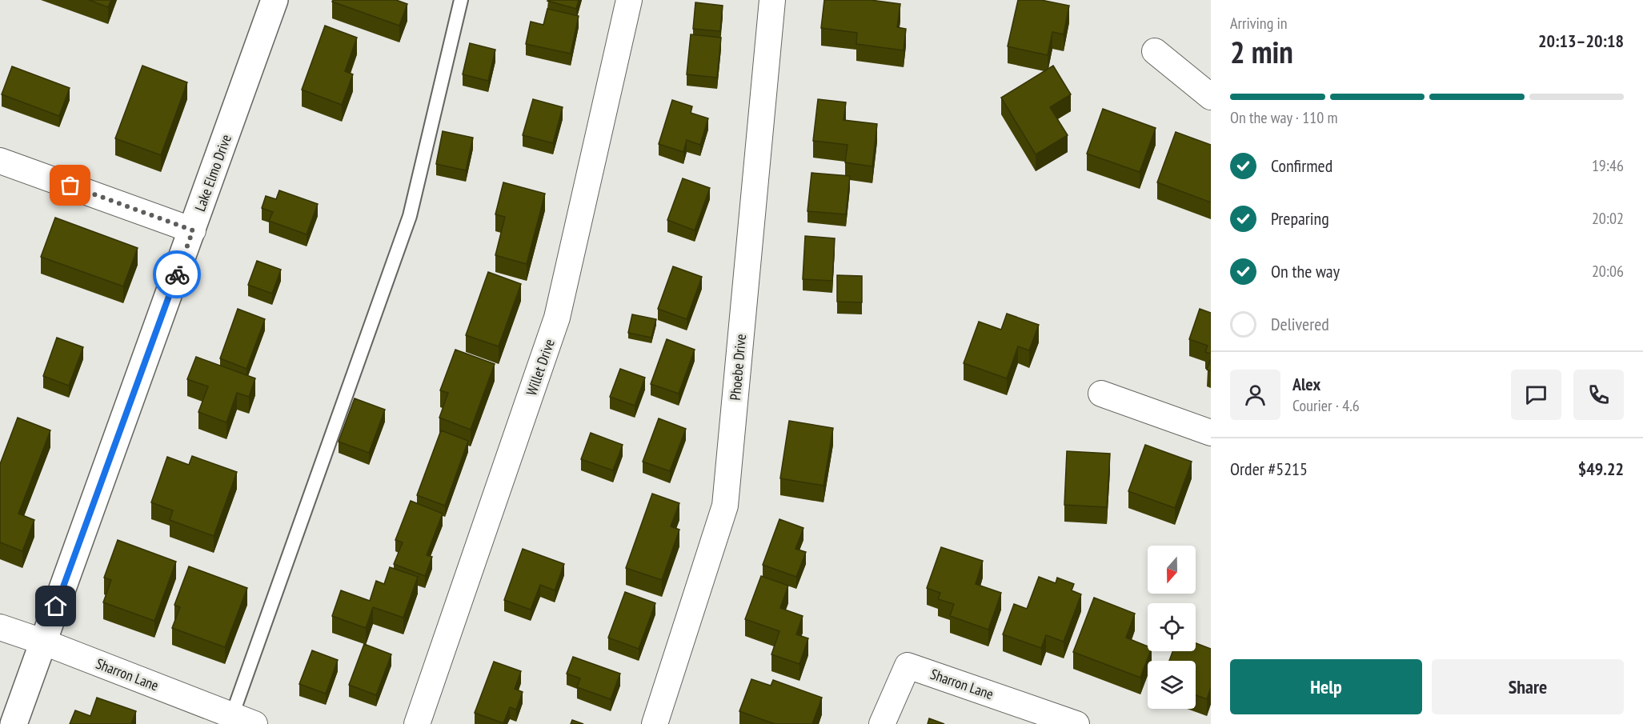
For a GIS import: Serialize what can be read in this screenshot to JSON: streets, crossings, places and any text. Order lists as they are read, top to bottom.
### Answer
{
  "streets": {
    "street": [
      "Lake Elmo Drive",
      "Willet Drive",
      "Phoebe Drive",
      "Sharron Lane"
    ]
  },
  "crossings": [
    ["Lake Elmo Drive", "Sharron Lane"]
  ],
  "north": "bottom",
  "page": {
    "heading": ["2 min", "Arriving in", "20:13–20:18"],
    "panel": [
      "Alex",
      "Courier · 4.6",
      "Order #5215",
      "$49.22"
    ],
    "bar": "On the way · 110 m",
    "list": [
      ["Confirmed", "19:46"],
      ["Preparing", "20:02"],
      ["On the way", "20:06"],
      "Delivered"
    ],
    "buttons": ["Help", "Share"]
  }
}
